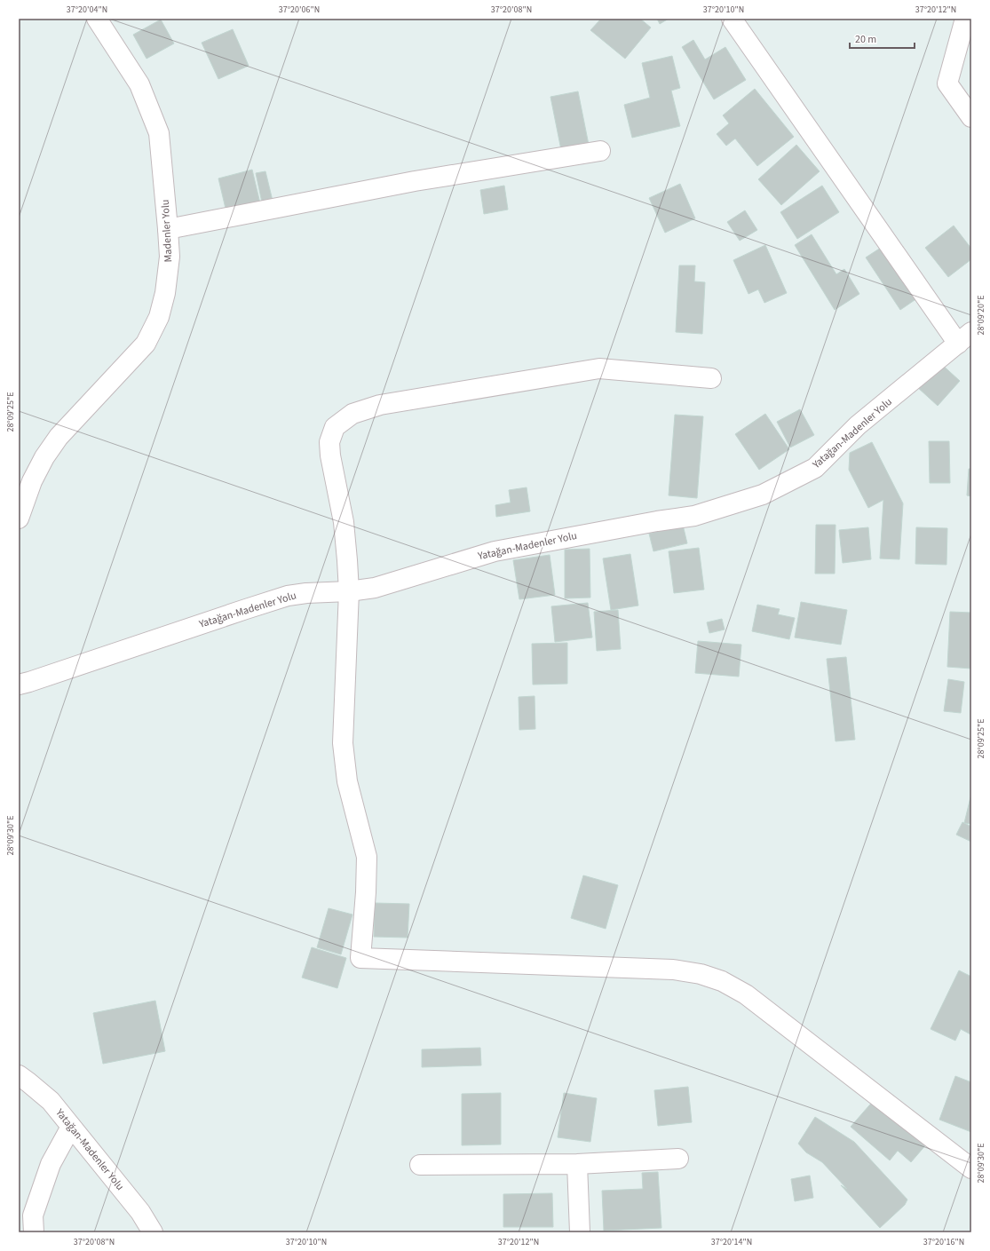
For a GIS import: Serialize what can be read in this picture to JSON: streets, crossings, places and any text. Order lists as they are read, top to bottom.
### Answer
{
  "streets": {
    "street": ["Madenler Yolu", "Yatağan-Madenler Yolu"]
  },
  "scale_bar": "20 m",
  "coordinates": [
    "37°20'04\"N",
    "37°20'06\"N",
    "37°20'08\"N",
    "37°20'10\"N",
    "37°20'12\"N",
    "28°09'20\"E",
    "28°09'25\"E",
    "28°09'30\"E",
    "37°20'14\"N",
    "37°20'16\"N"
  ]
}
